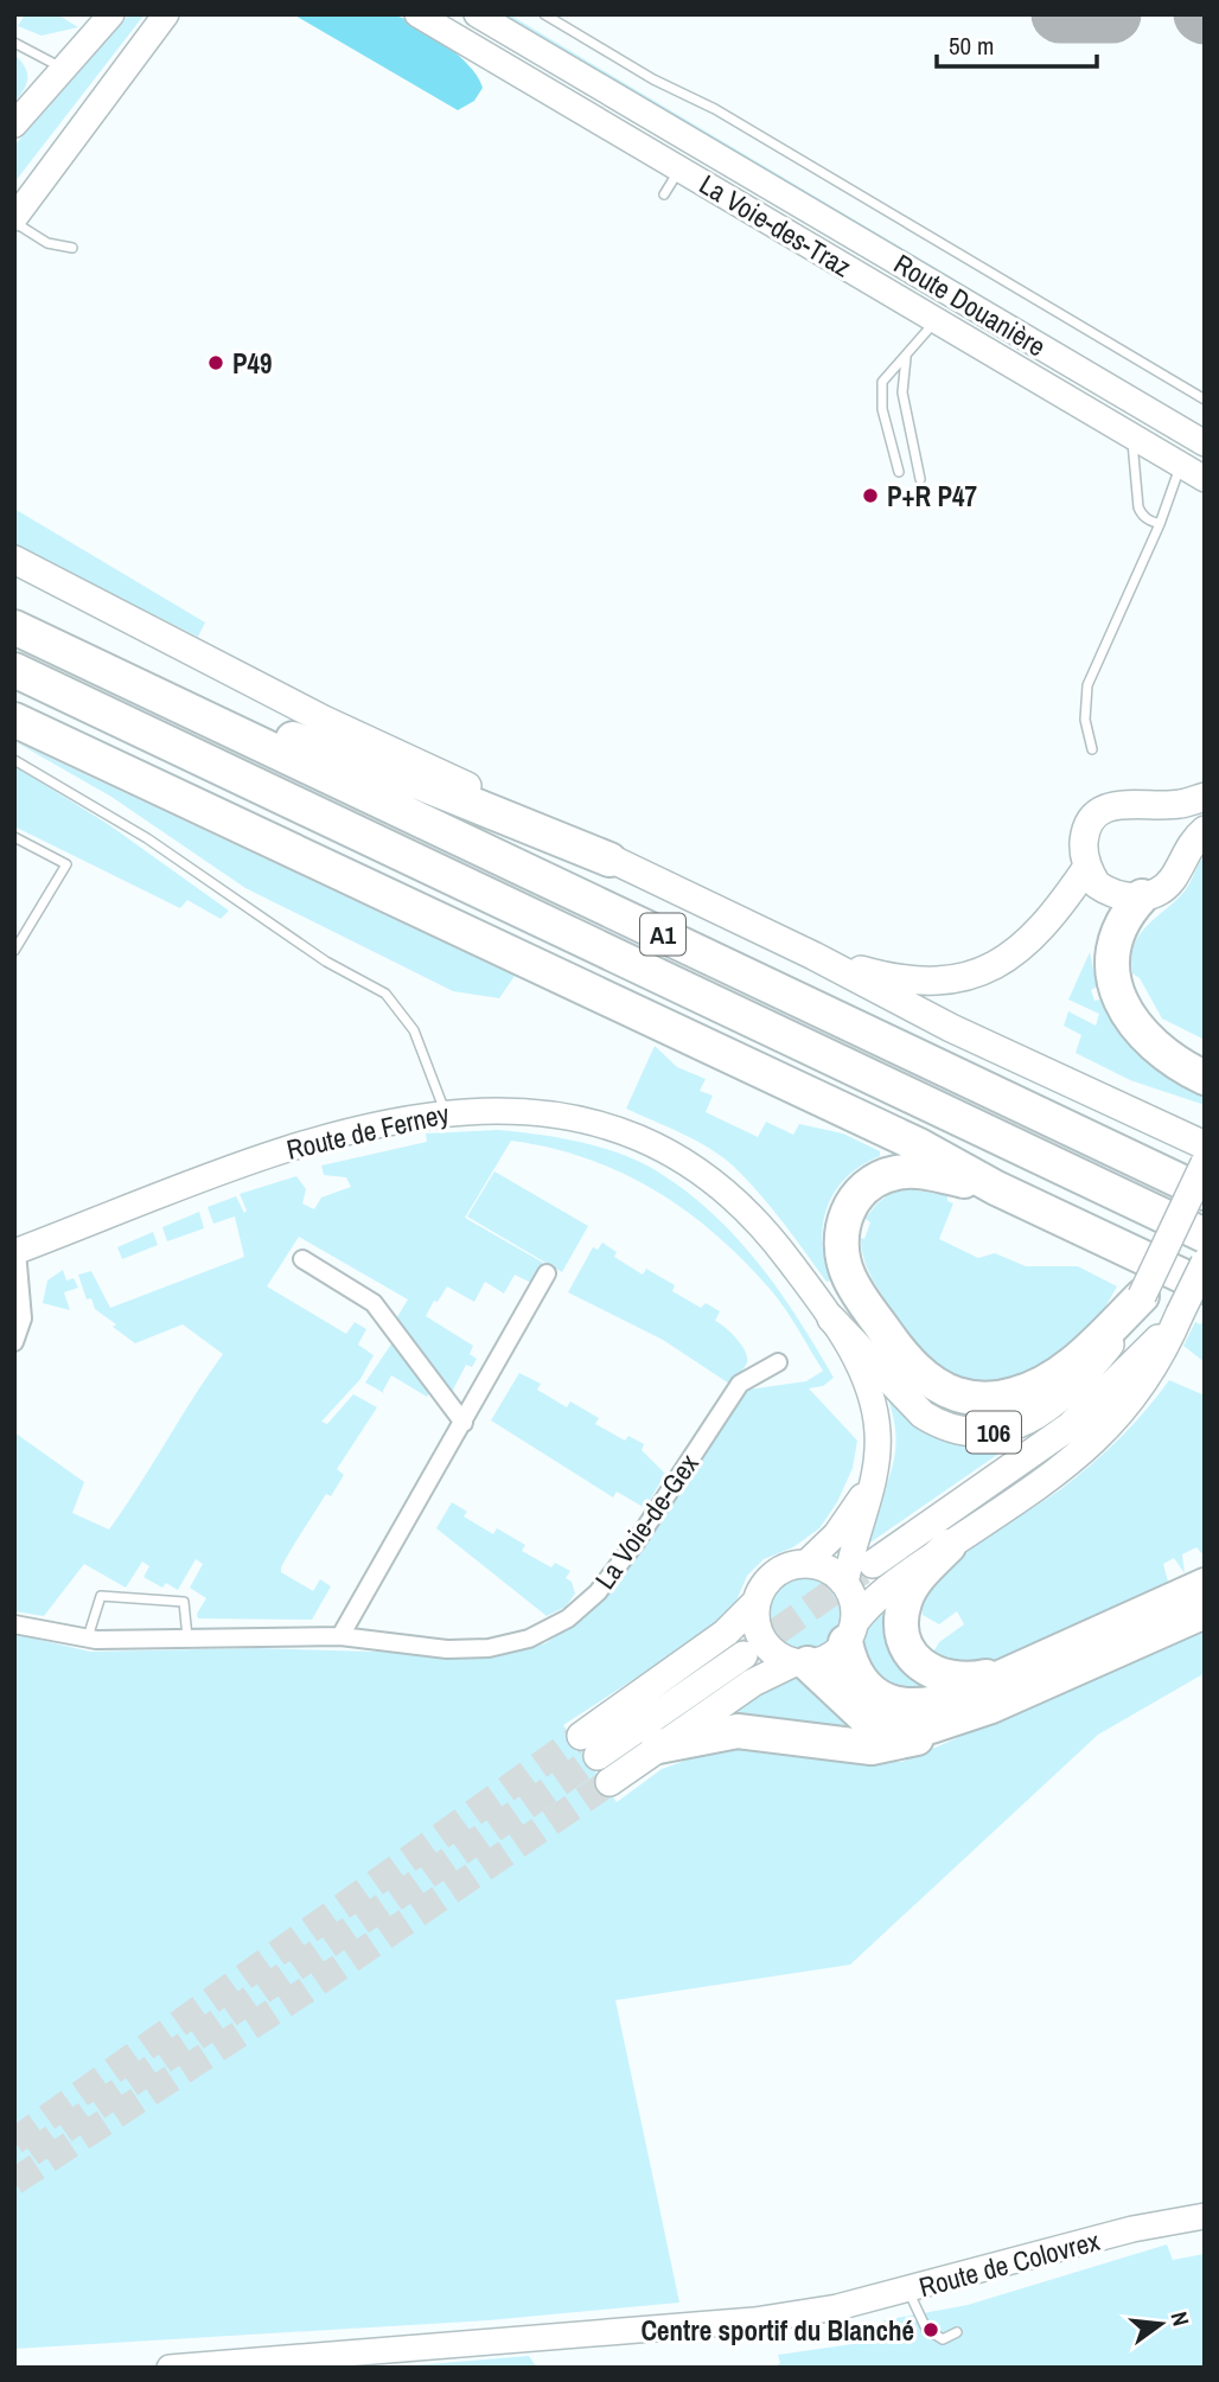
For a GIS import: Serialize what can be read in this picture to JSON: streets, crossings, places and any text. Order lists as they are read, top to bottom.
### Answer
{
  "streets": {
    "highway": ["A1"],
    "main road": ["106"],
    "street": [
      "La Voie-des-Traz",
      "Route Douanière",
      "Route de Ferney",
      "La Voie-de-Gex",
      "Route de Colovrex"
    ]
  },
  "crossings": [
    ["Route de Ferney", "106"]
  ],
  "places": ["P49", "P+R P47", "Centre sportif du Blanché"],
  "scale_bar": "50 m",
  "north": "right"
}
